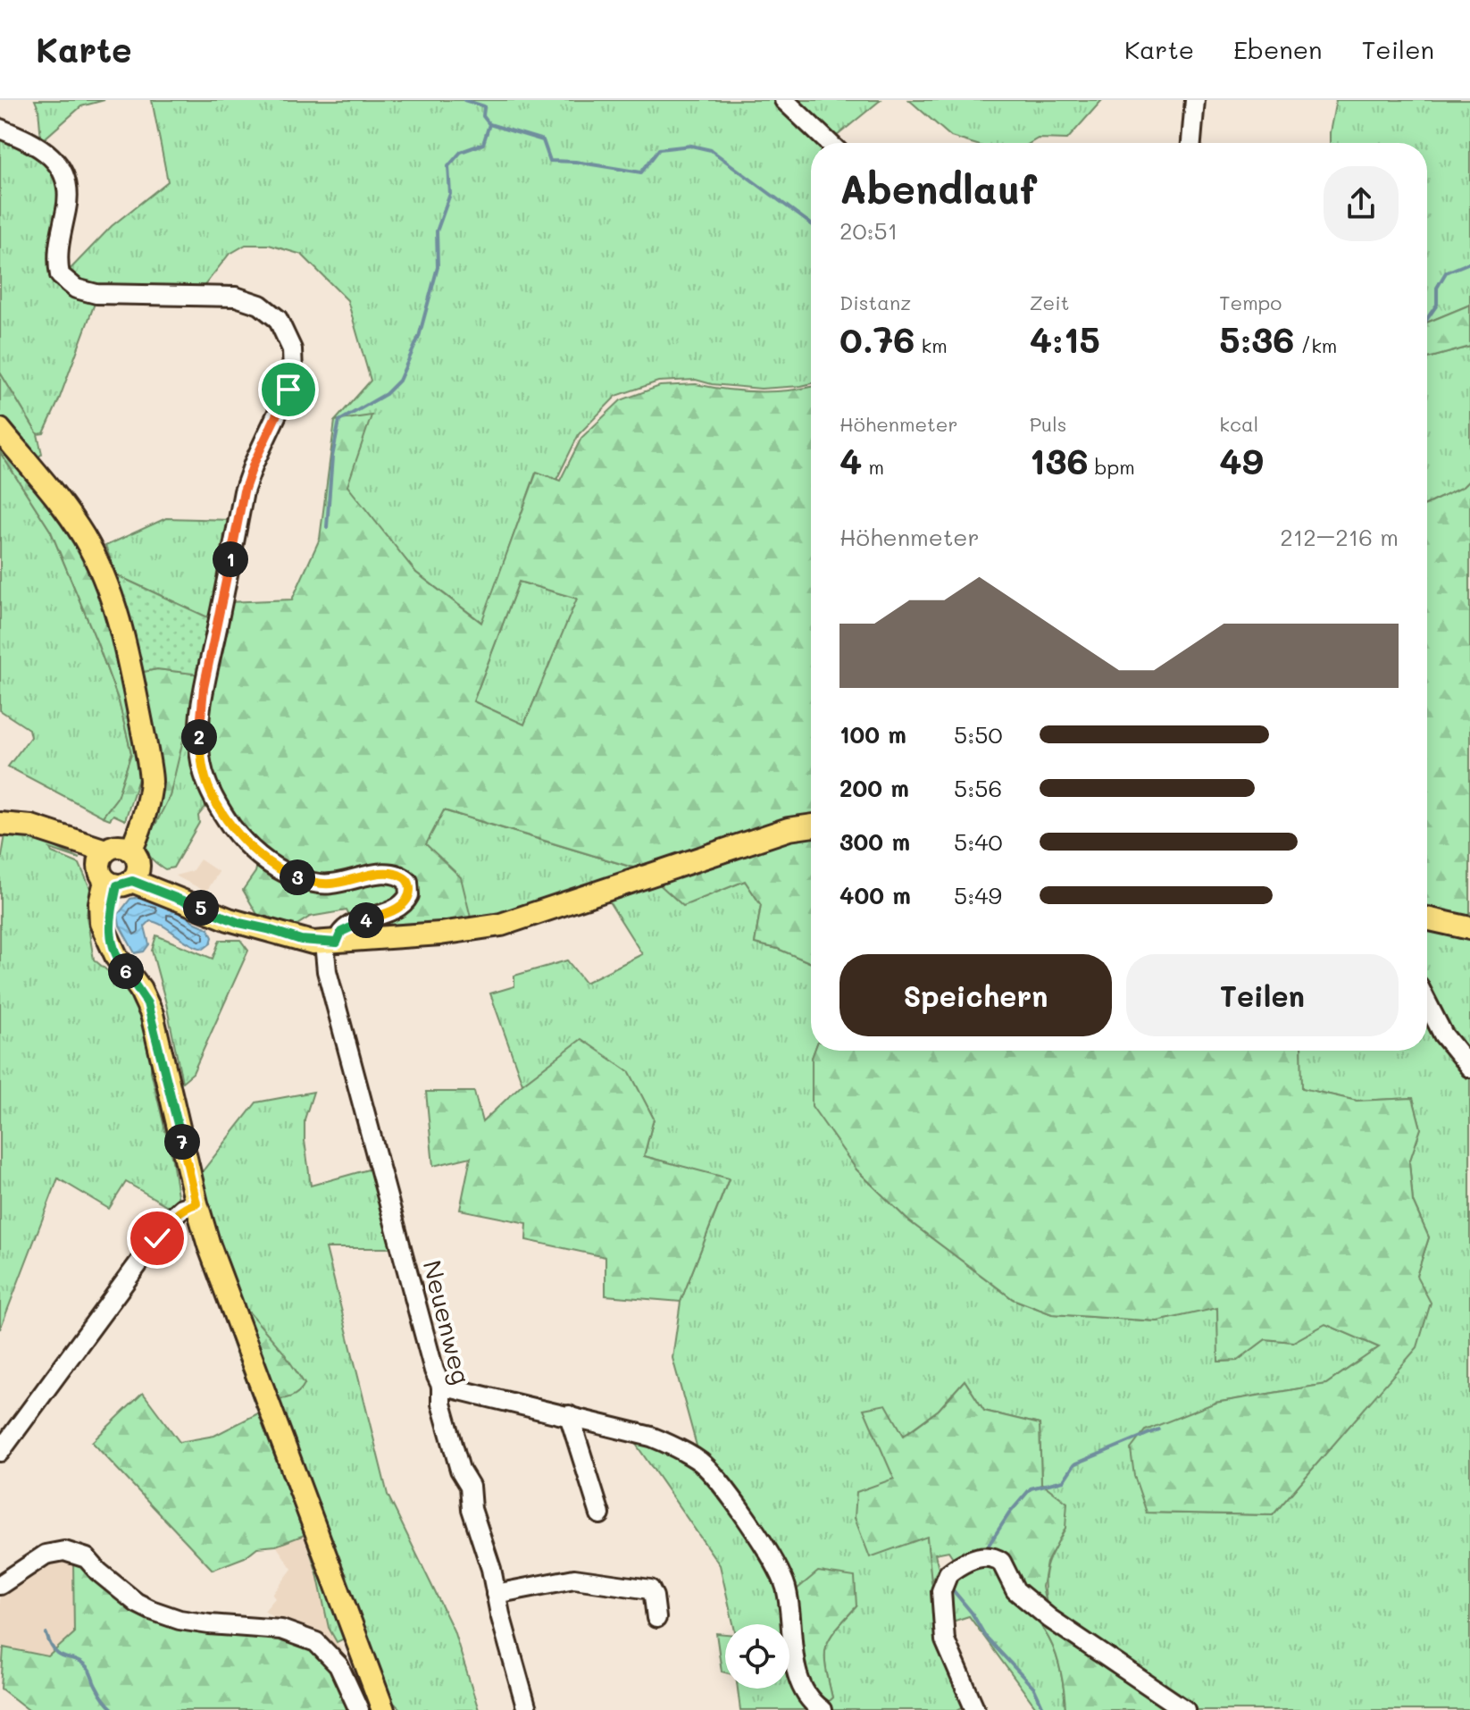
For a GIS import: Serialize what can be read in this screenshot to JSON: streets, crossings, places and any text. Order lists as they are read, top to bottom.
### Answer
{
  "streets": {
    "street": ["Neuenweg"]
  },
  "page": {
    "header": "Karte",
    "nav": ["Karte", "Ebenen", "Teilen"],
    "heading": ["Abendlauf", "20:51"],
    "stats": [
      ["Distanz", "0.76 km"],
      ["Zeit", "4:15"],
      ["Tempo", "5:36 /km"],
      ["Höhenmeter", "4 m"],
      ["Puls", "136 bpm"],
      ["kcal", "49"]
    ],
    "chart": ["Höhenmeter", "212–216 m"],
    "pins": [
      "1",
      "2",
      "3",
      "5",
      "4",
      "6",
      "7"
    ],
    "list": [
      {
        "name": "100 m",
        "note": "5:50"
      },
      {
        "name": "200 m",
        "note": "5:56"
      },
      {
        "name": "300 m",
        "note": "5:40"
      },
      {
        "name": "400 m",
        "note": "5:49"
      }
    ],
    "buttons": ["Speichern", "Teilen"]
  }
}
